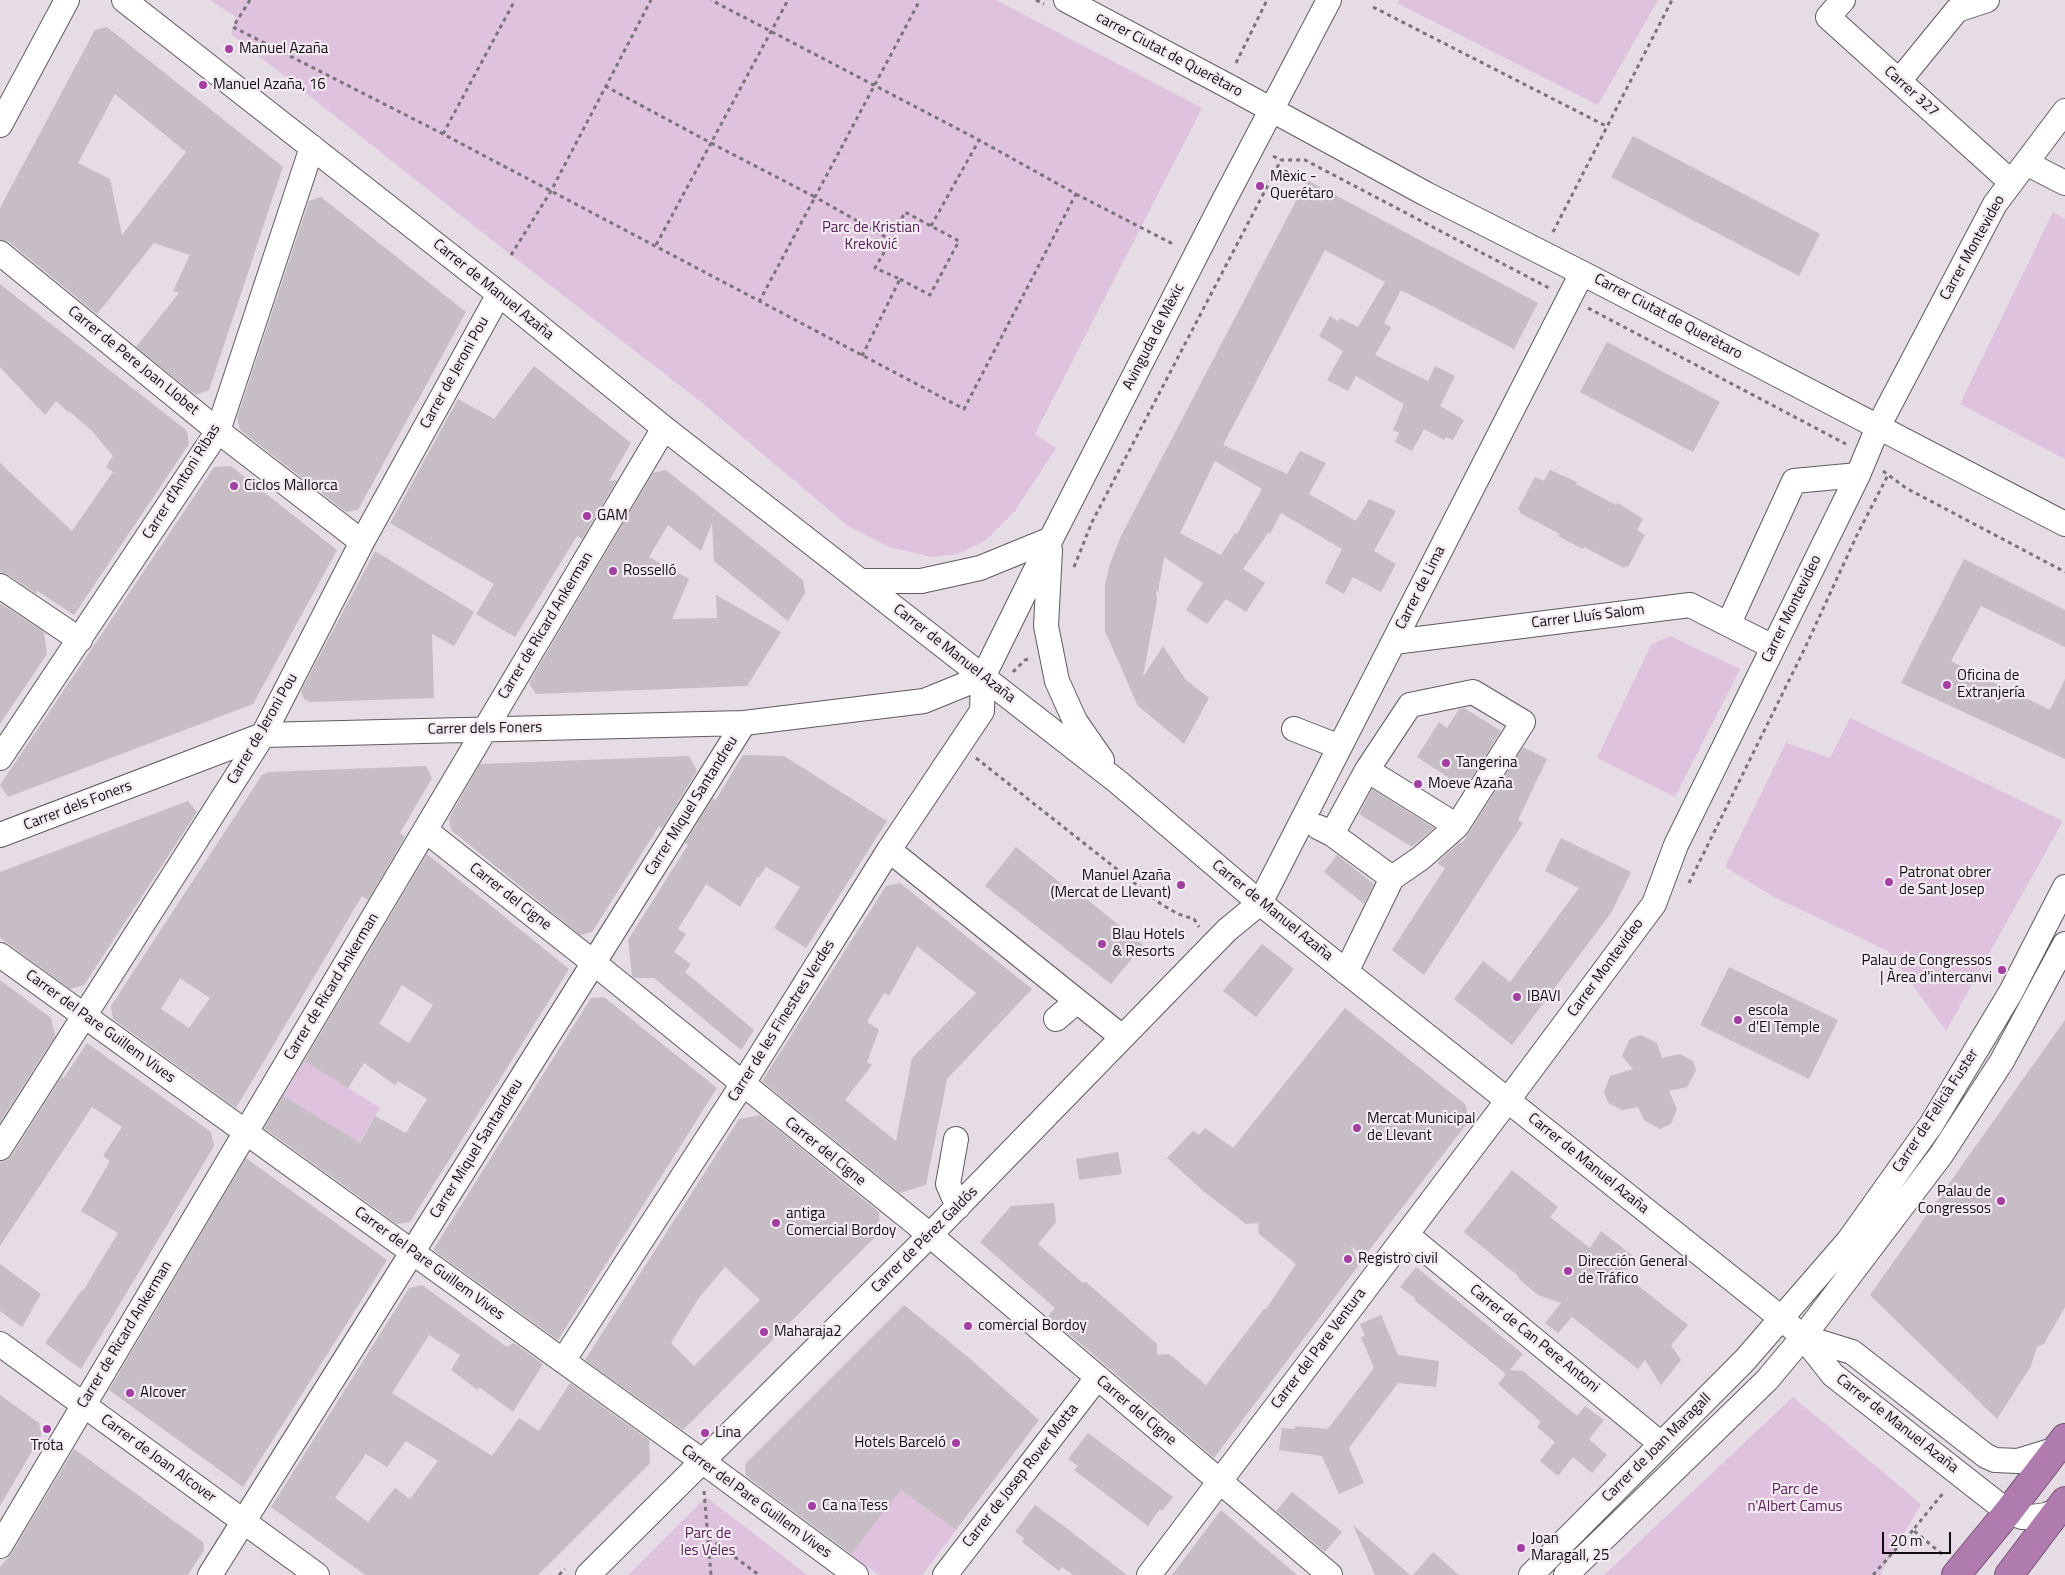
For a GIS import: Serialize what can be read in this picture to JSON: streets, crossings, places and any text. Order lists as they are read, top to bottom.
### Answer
{
  "streets": {
    "street": [
      "carrer Ciutat de Querètaro",
      "Carrer 327",
      "Carrer Montevideo",
      "Carrer de Manuel Azaña",
      "Carrer Ciutat de Querètaro",
      "Avinguda de Mèxic",
      "Carrer de Pere Joan Llobet",
      "Carrer de Jeroni Pou",
      "Carrer d'Antoni Ribas",
      "Carrer de Lima",
      "Carrer Lluís Salom",
      "Carrer de Ricard Ankerman",
      "Carrer dels Foners",
      "Carrer Miquel Santandreu",
      "Carrer del Cigne",
      "Carrer de les Finestres Verdes",
      "Carrer del Pare Guillem Vives",
      "Carrer de Felicià Fuster",
      "Carrer de Pérez Galdós",
      "Carrer de Can Pere Antoni",
      "Carrer del Pare Ventura",
      "Carrer de Joan Maragall",
      "Carrer de Joan Alcover",
      "Carrer de Josep Rover Motta"
    ]
  },
  "crossings": [
    ["carrer Ciutat de Querètaro", "Carrer Ciutat de Querètaro"],
    ["carrer Ciutat de Querètaro", "Avinguda de Mèxic"],
    ["Carrer 327", "Carrer Montevideo"],
    ["Carrer Montevideo", "Carrer de Manuel Azaña"],
    ["Carrer Montevideo", "Carrer Ciutat de Querètaro"],
    ["Carrer Montevideo", "Carrer Lluís Salom"],
    ["Carrer Montevideo", "Carrer del Pare Ventura"],
    ["Carrer de Manuel Azaña", "Avinguda de Mèxic"],
    ["Carrer de Manuel Azaña", "Carrer de Jeroni Pou"],
    ["Carrer de Manuel Azaña", "Carrer d'Antoni Ribas"],
    ["Carrer de Manuel Azaña", "Carrer de Lima"],
    ["Carrer de Manuel Azaña", "Carrer de Ricard Ankerman"],
    ["Carrer de Manuel Azaña", "Carrer dels Foners"],
    ["Carrer de Manuel Azaña", "Carrer de les Finestres Verdes"],
    ["Carrer de Manuel Azaña", "Carrer de Felicià Fuster"],
    ["Carrer de Manuel Azaña", "Carrer de Pérez Galdós"],
    ["Carrer de Manuel Azaña", "Carrer del Pare Ventura"],
    ["Carrer de Manuel Azaña", "Carrer de Joan Maragall"],
    ["Carrer Ciutat de Querètaro", "Avinguda de Mèxic"],
    ["Carrer Ciutat de Querètaro", "Carrer de Lima"],
    ["Avinguda de Mèxic", "Carrer dels Foners"],
    ["Avinguda de Mèxic", "Carrer de les Finestres Verdes"],
    ["Carrer de Pere Joan Llobet", "Carrer de Jeroni Pou"],
    ["Carrer de Pere Joan Llobet", "Carrer d'Antoni Ribas"],
    ["Carrer de Jeroni Pou", "Carrer dels Foners"],
    ["Carrer de Jeroni Pou", "Carrer del Pare Guillem Vives"],
    ["Carrer de Lima", "Carrer Lluís Salom"],
    ["Carrer de Lima", "Carrer de Pérez Galdós"],
    ["Carrer de Ricard Ankerman", "Carrer dels Foners"],
    ["Carrer de Ricard Ankerman", "Carrer del Cigne"],
    ["Carrer de Ricard Ankerman", "Carrer del Pare Guillem Vives"],
    ["Carrer de Ricard Ankerman", "Carrer de Joan Alcover"],
    ["Carrer dels Foners", "Carrer Miquel Santandreu"],
    ["Carrer dels Foners", "Carrer de les Finestres Verdes"],
    ["Carrer Miquel Santandreu", "Carrer del Cigne"],
    ["Carrer Miquel Santandreu", "Carrer del Pare Guillem Vives"],
    ["Carrer Miquel Santandreu", "Carrer de Joan Alcover"],
    ["Carrer del Cigne", "Carrer de les Finestres Verdes"],
    ["Carrer del Cigne", "Carrer de Pérez Galdós"],
    ["Carrer del Cigne", "Carrer del Pare Ventura"],
    ["Carrer del Cigne", "Carrer de Josep Rover Motta"],
    ["Carrer de les Finestres Verdes", "Carrer del Pare Guillem Vives"],
    ["Carrer del Pare Guillem Vives", "Carrer de Pérez Galdós"],
    ["Carrer de Felicià Fuster", "Carrer de Joan Maragall"],
    ["Carrer de Can Pere Antoni", "Carrer del Pare Ventura"],
    ["Carrer de Can Pere Antoni", "Carrer de Joan Maragall"]
  ],
  "parks": ["Parc de Kristian Kreković", "Parc de n'Albert Camus", "Parc de les Veles"],
  "places": [
    "Manuel Azaña",
    "Manuel Azaña, 16",
    "Mèxic - Querétaro",
    "Ciclos Mallorca",
    "GAM",
    "Rosselló",
    "Oficina de Extranjería",
    "Tangerina",
    "Moeve Azaña",
    "Patronat obrer de Sant Josep",
    "Manuel Azaña (Mercat de Llevant)",
    "Blau Hotels & Resorts",
    "Palau de Congressos | Àrea d'intercanvi",
    "IBAVI",
    "escola d'El Temple",
    "Mercat Municipal de Llevant",
    "Palau de Congressos",
    "antiga Comercial Bordoy",
    "Registro civil",
    "Dirección General de Tráfico",
    "comercial Bordoy",
    "Maharaja2",
    "Alcover",
    "Trota",
    "Lina",
    "Hotels Barceló",
    "Ca na Tess",
    "Joan Maragall, 25"
  ],
  "scale_bar": "20 m"
}
